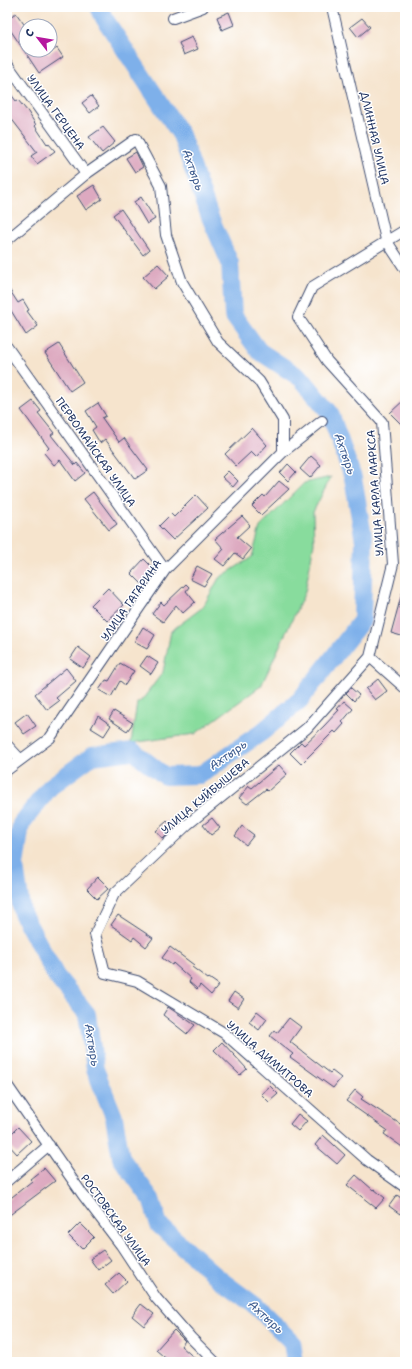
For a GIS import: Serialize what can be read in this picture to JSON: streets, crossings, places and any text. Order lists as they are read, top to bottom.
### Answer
{
  "streets": {
    "street": [
      "УЛИЦА ГЕРЦЕНА",
      "ДЛИННАЯ УЛИЦА",
      "ПЕРВОМАЙСКАЯ УЛИЦА",
      "УЛИЦА КАРЛА МАРКСА",
      "УЛИЦА ГАГАРИНА",
      "УЛИЦА КУЙБЫШЕВА",
      "УЛИЦА ДИМИТРОВА",
      "РОСТОВСКАЯ УЛИЦА"
    ]
  },
  "crossings": [
    ["ДЛИННАЯ УЛИЦА", "УЛИЦА КАРЛА МАРКСА"],
    ["ПЕРВОМАЙСКАЯ УЛИЦА", "УЛИЦА ГАГАРИНА"],
    ["УЛИЦА КАРЛА МАРКСА", "УЛИЦА КУЙБЫШЕВА"],
    ["УЛИЦА КУЙБЫШЕВА", "УЛИЦА ДИМИТРОВА"]
  ],
  "water": ["Ахтырь"],
  "north": "top left"
}
